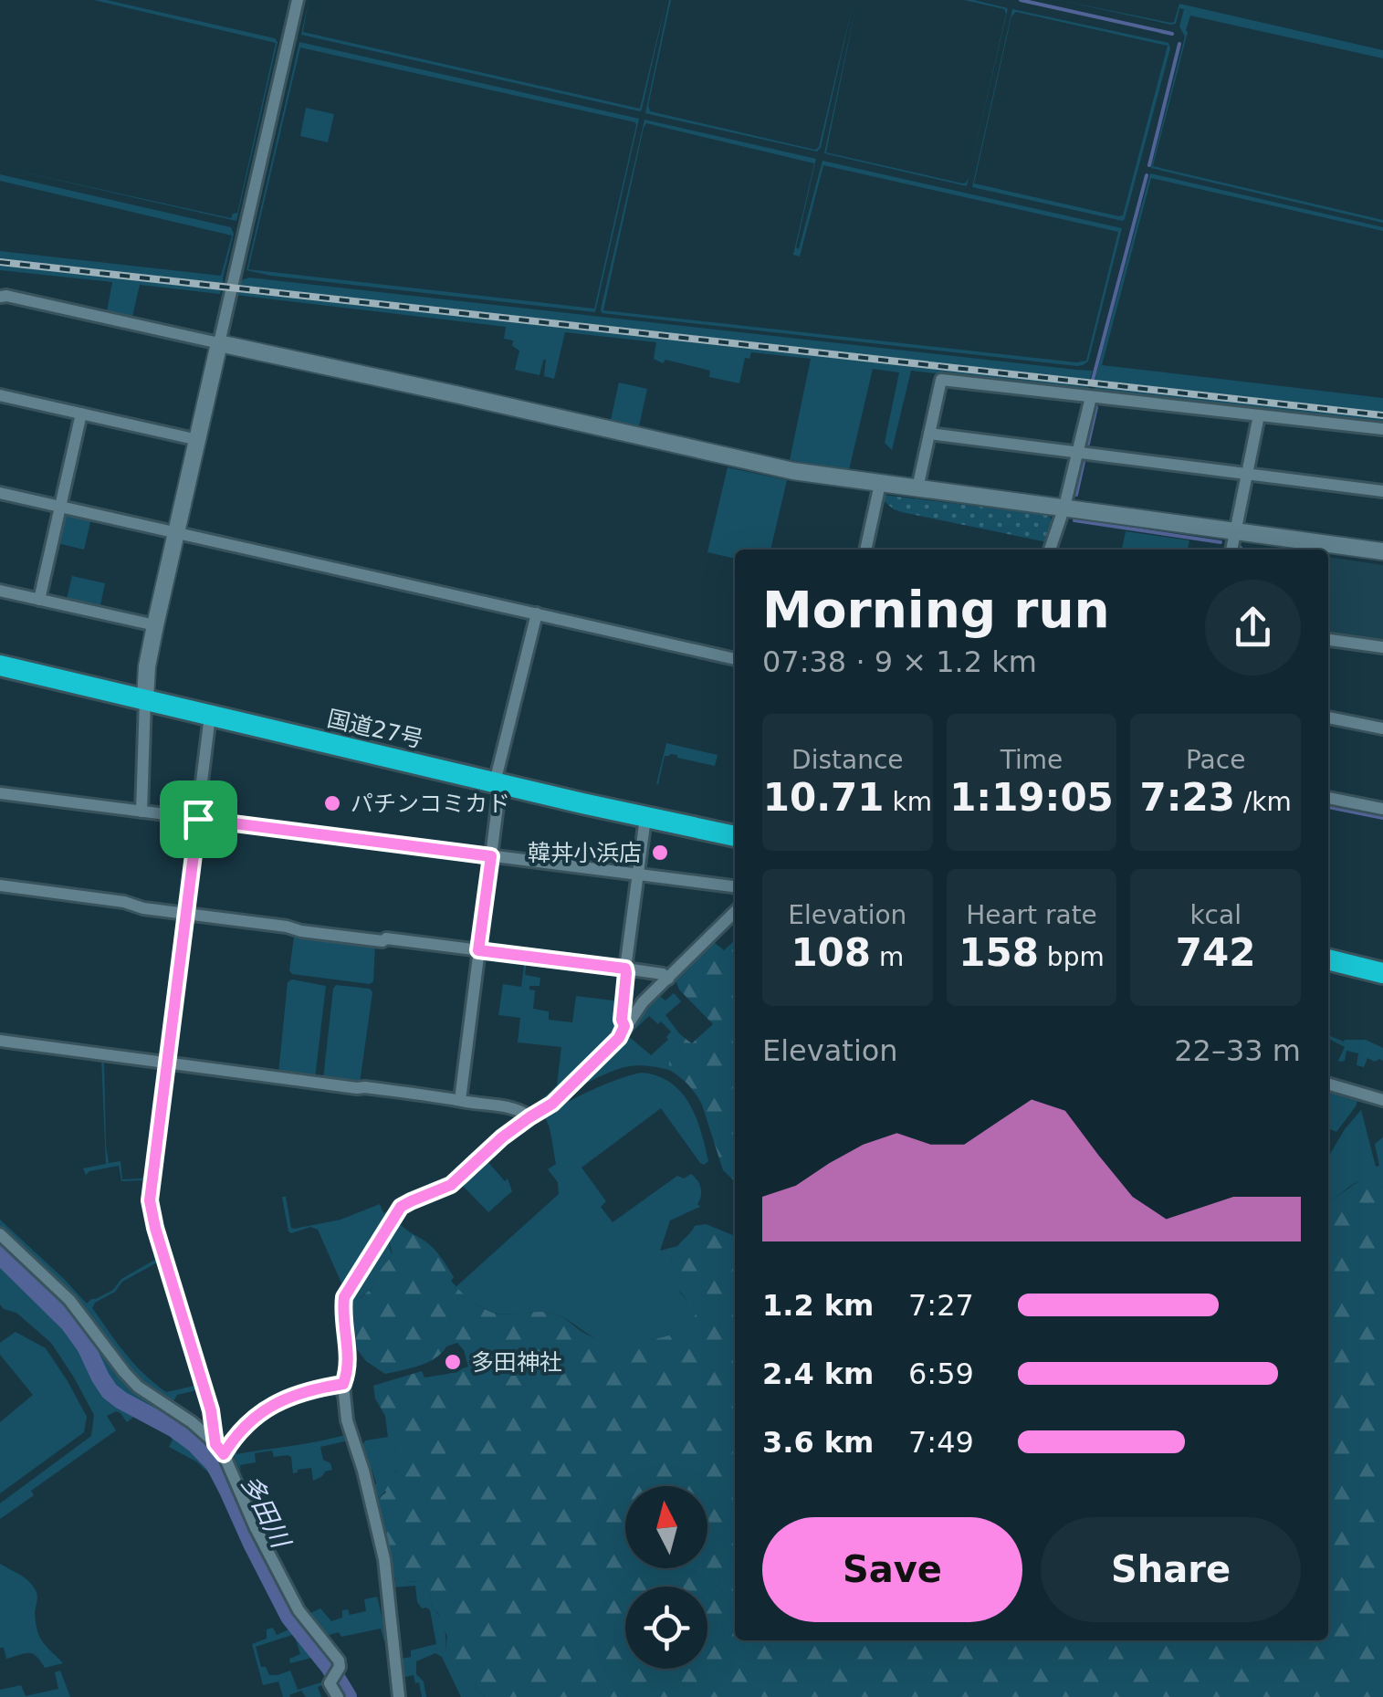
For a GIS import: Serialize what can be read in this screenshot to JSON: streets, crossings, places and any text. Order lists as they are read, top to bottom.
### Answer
{
  "streets": {
    "highway": ["国道27号"]
  },
  "water": ["多田川"],
  "places": ["パチンコミカド", "韓丼小浜店", "多田神社"],
  "north": "top",
  "page": {
    "heading": ["Morning run", "07:38 · 9 × 1.2 km"],
    "stats": [
      ["Distance", "10.71 km"],
      ["Time", "1:19:05"],
      ["Pace", "7:23 /km"],
      ["Elevation", "108 m"],
      ["Heart rate", "158 bpm"],
      ["kcal", "742"]
    ],
    "chart": ["Elevation", "22–33 m"],
    "list": [
      {
        "name": "1.2 km",
        "note": "7:27"
      },
      {
        "name": "2.4 km",
        "note": "6:59"
      },
      {
        "name": "3.6 km",
        "note": "7:49"
      }
    ],
    "buttons": ["Save", "Share"]
  }
}
